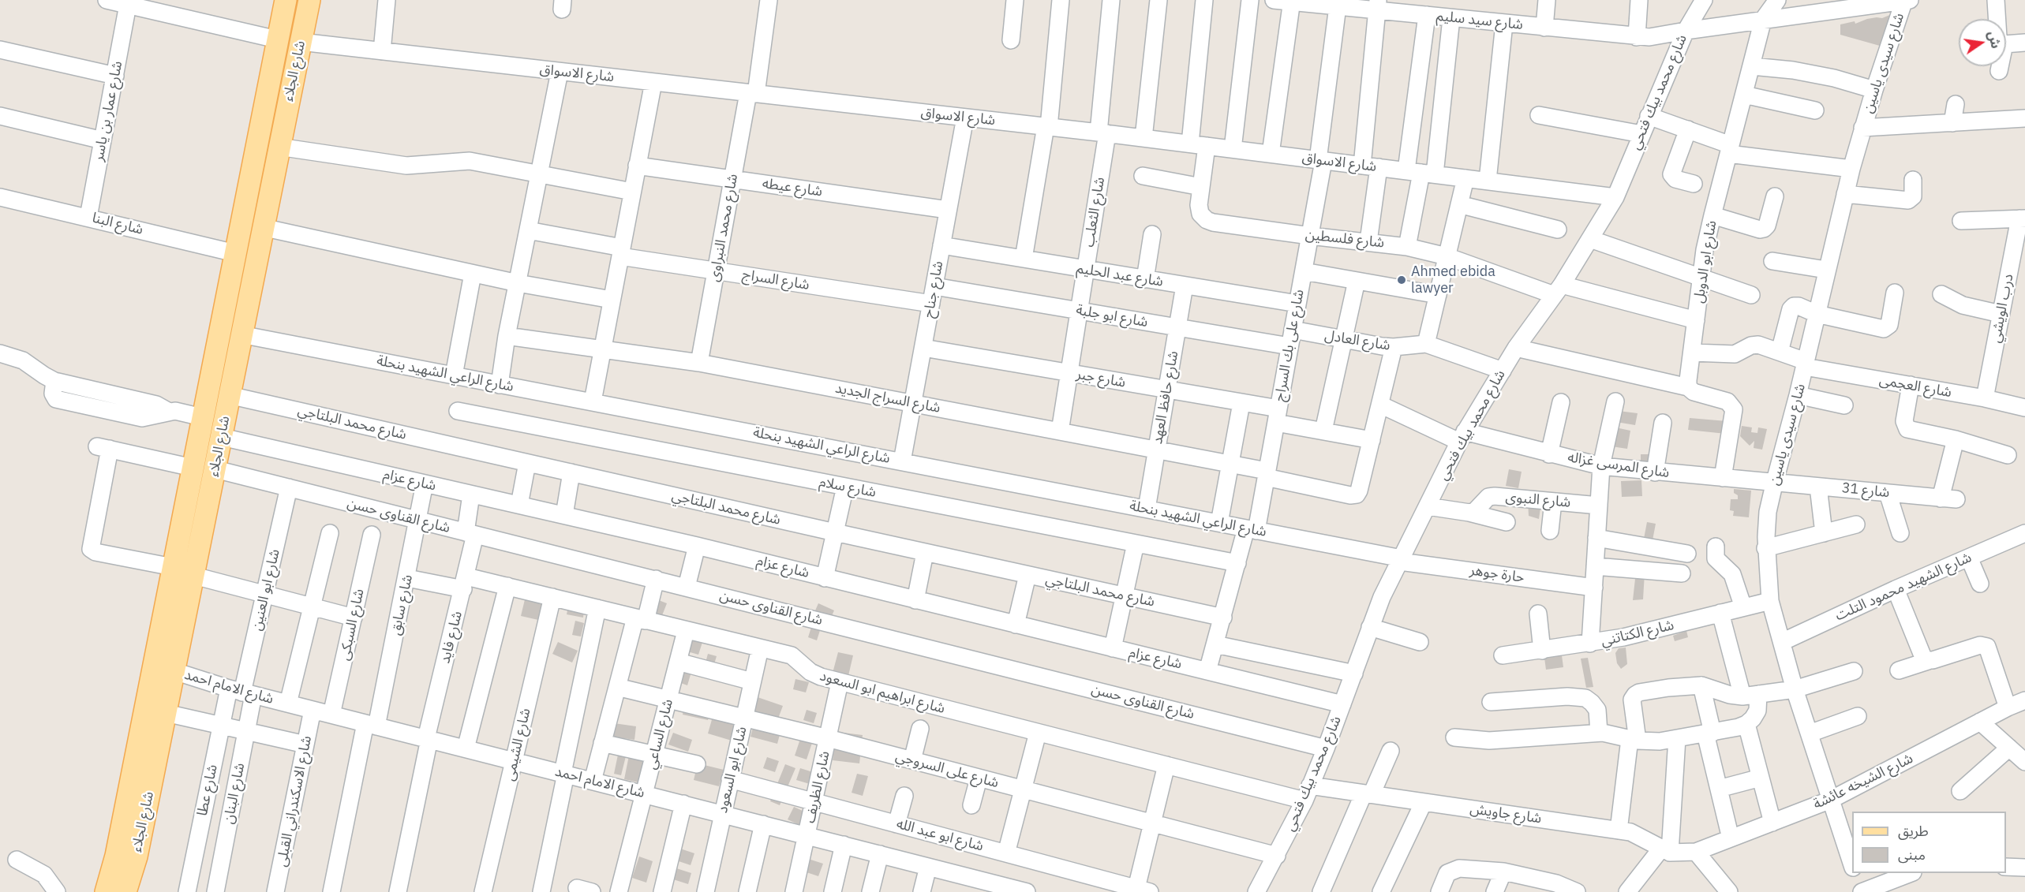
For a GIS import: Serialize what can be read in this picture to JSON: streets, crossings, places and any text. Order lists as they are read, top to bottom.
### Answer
{
  "streets": {
    "main road": ["شارع الجلاء"],
    "street": [
      "شارع سيد سليم",
      "شارع سيدى ياسين",
      "شارع الاسواق",
      "شارع محمد بيك فتحي",
      "شارع عمار بن ياسر",
      "شارع عيطه",
      "شارع الثعلب",
      "شارع البنا",
      "شارع محمد النبراوى",
      "شارع فلسطين",
      "شارع ابو الدوبل",
      "شارع عبد الحليم",
      "شارع السراج",
      "شارع جناح",
      "درب الويشي",
      "شارع ابو جلبة",
      "شارع العادل",
      "شارع على بك السراج",
      "شارع الراعي الشهيد بنحلة",
      "شارع جبر",
      "شارع العجمى",
      "شارع حافظ العهد",
      "شارع السراج الجديد",
      "شارع محمد البلتاجي",
      "شارع المرسى غزاله",
      "شارع عزام",
      "شارع سلام",
      "شارع 31",
      "شارع النبوى",
      "شارع القناوى حسن",
      "حارة جوهر",
      "شارع الشهيد محمود التلت",
      "شارع ابو العنين",
      "شارع سابق",
      "شارع السبكى",
      "شارع الكتاتني",
      "شارع فايد",
      "شارع الامام احمد",
      "شارع ابراهيم ابو السعود",
      "شارع الساعي",
      "شارع الشيمى",
      "شارع ابو السعود",
      "شارع على السروجي",
      "شارع الشيخه عائشة",
      "شارع الظريف",
      "شارع عطا",
      "شارع البنان",
      "شارع الاسكندراني القبلى",
      "شارع جاويش",
      "شارع ابو عبد الله"
    ]
  },
  "crossings": [
    ["شارع سيد سليم", "شارع سيدى ياسين"],
    ["شارع سيد سليم", "شارع محمد بيك فتحي"],
    ["شارع سيد سليم", "شارع ابو الدوبل"],
    ["شارع سيد سليم", "شارع على بك السراج"],
    ["شارع سيدى ياسين", "شارع العجمى"],
    ["شارع سيدى ياسين", "شارع المرسى غزاله"],
    ["شارع سيدى ياسين", "شارع 31"],
    ["شارع سيدى ياسين", "شارع الشهيد محمود التلت"],
    ["شارع سيدى ياسين", "شارع الكتاتني"],
    ["شارع سيدى ياسين", "شارع الشيخه عائشة"],
    ["شارع الجلاء", "شارع الاسواق"],
    ["شارع الجلاء", "شارع البنا"],
    ["شارع الجلاء", "شارع الراعي الشهيد بنحلة"],
    ["شارع الجلاء", "شارع محمد البلتاجي"],
    ["شارع الجلاء", "شارع عزام"],
    ["شارع الجلاء", "شارع القناوى حسن"],
    ["شارع الجلاء", "شارع الامام احمد"],
    ["شارع الاسواق", "شارع محمد بيك فتحي"],
    ["شارع الاسواق", "شارع الثعلب"],
    ["شارع الاسواق", "شارع محمد النبراوى"],
    ["شارع الاسواق", "شارع فلسطين"],
    ["شارع الاسواق", "شارع جناح"],
    ["شارع الاسواق", "شارع على بك السراج"],
    ["شارع محمد بيك فتحي", "شارع فلسطين"],
    ["شارع محمد بيك فتحي", "شارع العادل"],
    ["شارع محمد بيك فتحي", "شارع الراعي الشهيد بنحلة"],
    ["شارع محمد بيك فتحي", "شارع المرسى غزاله"],
    ["شارع محمد بيك فتحي", "شارع عزام"],
    ["شارع محمد بيك فتحي", "شارع القناوى حسن"],
    ["شارع محمد بيك فتحي", "حارة جوهر"],
    ["شارع محمد بيك فتحي", "شارع ابراهيم ابو السعود"],
    ["شارع محمد بيك فتحي", "شارع على السروجي"],
    ["شارع محمد بيك فتحي", "شارع جاويش"],
    ["شارع عمار بن ياسر", "شارع البنا"],
    ["شارع عيطه", "شارع محمد النبراوى"],
    ["شارع عيطه", "شارع جناح"],
    ["شارع الثعلب", "شارع عبد الحليم"],
    ["شارع الثعلب", "شارع ابو جلبة"],
    ["شارع الثعلب", "شارع جبر"],
    ["شارع الثعلب", "شارع السراج الجديد"],
    ["شارع محمد النبراوى", "شارع السراج"],
    ["شارع محمد النبراوى", "شارع السراج الجديد"],
    ["شارع فلسطين", "شارع ابو الدوبل"],
    ["شارع فلسطين", "شارع على بك السراج"],
    ["شارع ابو الدوبل", "شارع العجمى"],
    ["شارع عبد الحليم", "شارع جناح"],
    ["شارع عبد الحليم", "شارع على بك السراج"],
    ["شارع عبد الحليم", "شارع حافظ العهد"],
    ["شارع السراج", "شارع جناح"],
    ["شارع جناح", "شارع ابو جلبة"],
    ["شارع جناح", "شارع الراعي الشهيد بنحلة"],
    ["شارع جناح", "شارع جبر"],
    ["شارع جناح", "شارع السراج الجديد"],
    ["درب الويشي", "شارع العجمى"],
    ["شارع ابو جلبة", "شارع على بك السراج"],
    ["شارع ابو جلبة", "شارع حافظ العهد"],
    ["شارع العادل", "شارع على بك السراج"],
    ["شارع على بك السراج", "شارع الراعي الشهيد بنحلة"],
    ["شارع على بك السراج", "شارع جبر"],
    ["شارع على بك السراج", "شارع السراج الجديد"],
    ["شارع على بك السراج", "شارع محمد البلتاجي"],
    ["شارع على بك السراج", "شارع عزام"],
    ["شارع على بك السراج", "شارع سلام"],
    ["شارع الراعي الشهيد بنحلة", "شارع حافظ العهد"],
    ["شارع الراعي الشهيد بنحلة", "حارة جوهر"],
    ["شارع جبر", "شارع حافظ العهد"],
    ["شارع جبر", "شارع السراج الجديد"],
    ["شارع حافظ العهد", "شارع السراج الجديد"],
    ["شارع المرسى غزاله", "شارع 31"],
    ["شارع عزام", "شارع سابق"],
    ["شارع عزام", "شارع فايد"],
    ["شارع القناوى حسن", "شارع ابو العنين"],
    ["شارع القناوى حسن", "شارع سابق"],
    ["شارع القناوى حسن", "شارع فايد"],
    ["شارع ابو العنين", "شارع الامام احمد"],
    ["شارع ابو العنين", "شارع عطا"],
    ["شارع ابو العنين", "شارع البنان"],
    ["شارع سابق", "شارع الامام احمد"],
    ["شارع سابق", "شارع ابراهيم ابو السعود"],
    ["شارع السبكى", "شارع الامام احمد"],
    ["شارع فايد", "شارع الامام احمد"],
    ["شارع فايد", "شارع ابراهيم ابو السعود"],
    ["شارع الامام احمد", "شارع الساعي"],
    ["شارع الامام احمد", "شارع الشيمى"],
    ["شارع الامام احمد", "شارع ابو السعود"],
    ["شارع الامام احمد", "شارع الظريف"],
    ["شارع الامام احمد", "شارع عطا"],
    ["شارع الامام احمد", "شارع البنان"],
    ["شارع الامام احمد", "شارع الاسكندراني القبلى"],
    ["شارع ابراهيم ابو السعود", "شارع الساعي"],
    ["شارع ابراهيم ابو السعود", "شارع الشيمى"],
    ["شارع ابراهيم ابو السعود", "شارع ابو السعود"],
    ["شارع ابراهيم ابو السعود", "شارع الظريف"],
    ["شارع ابراهيم ابو السعود", "شارع جاويش"],
    ["شارع الساعي", "شارع على السروجي"],
    ["شارع ابو السعود", "شارع على السروجي"],
    ["شارع ابو السعود", "شارع ابو عبد الله"],
    ["شارع على السروجي", "شارع الظريف"],
    ["شارع الظريف", "شارع ابو عبد الله"],
    ["شارع عطا", "شارع البنان"]
  ],
  "places": ["Ahmed ebida lawyer"],
  "legend": ["طريق", "مبنى"],
  "north": "right"
}
